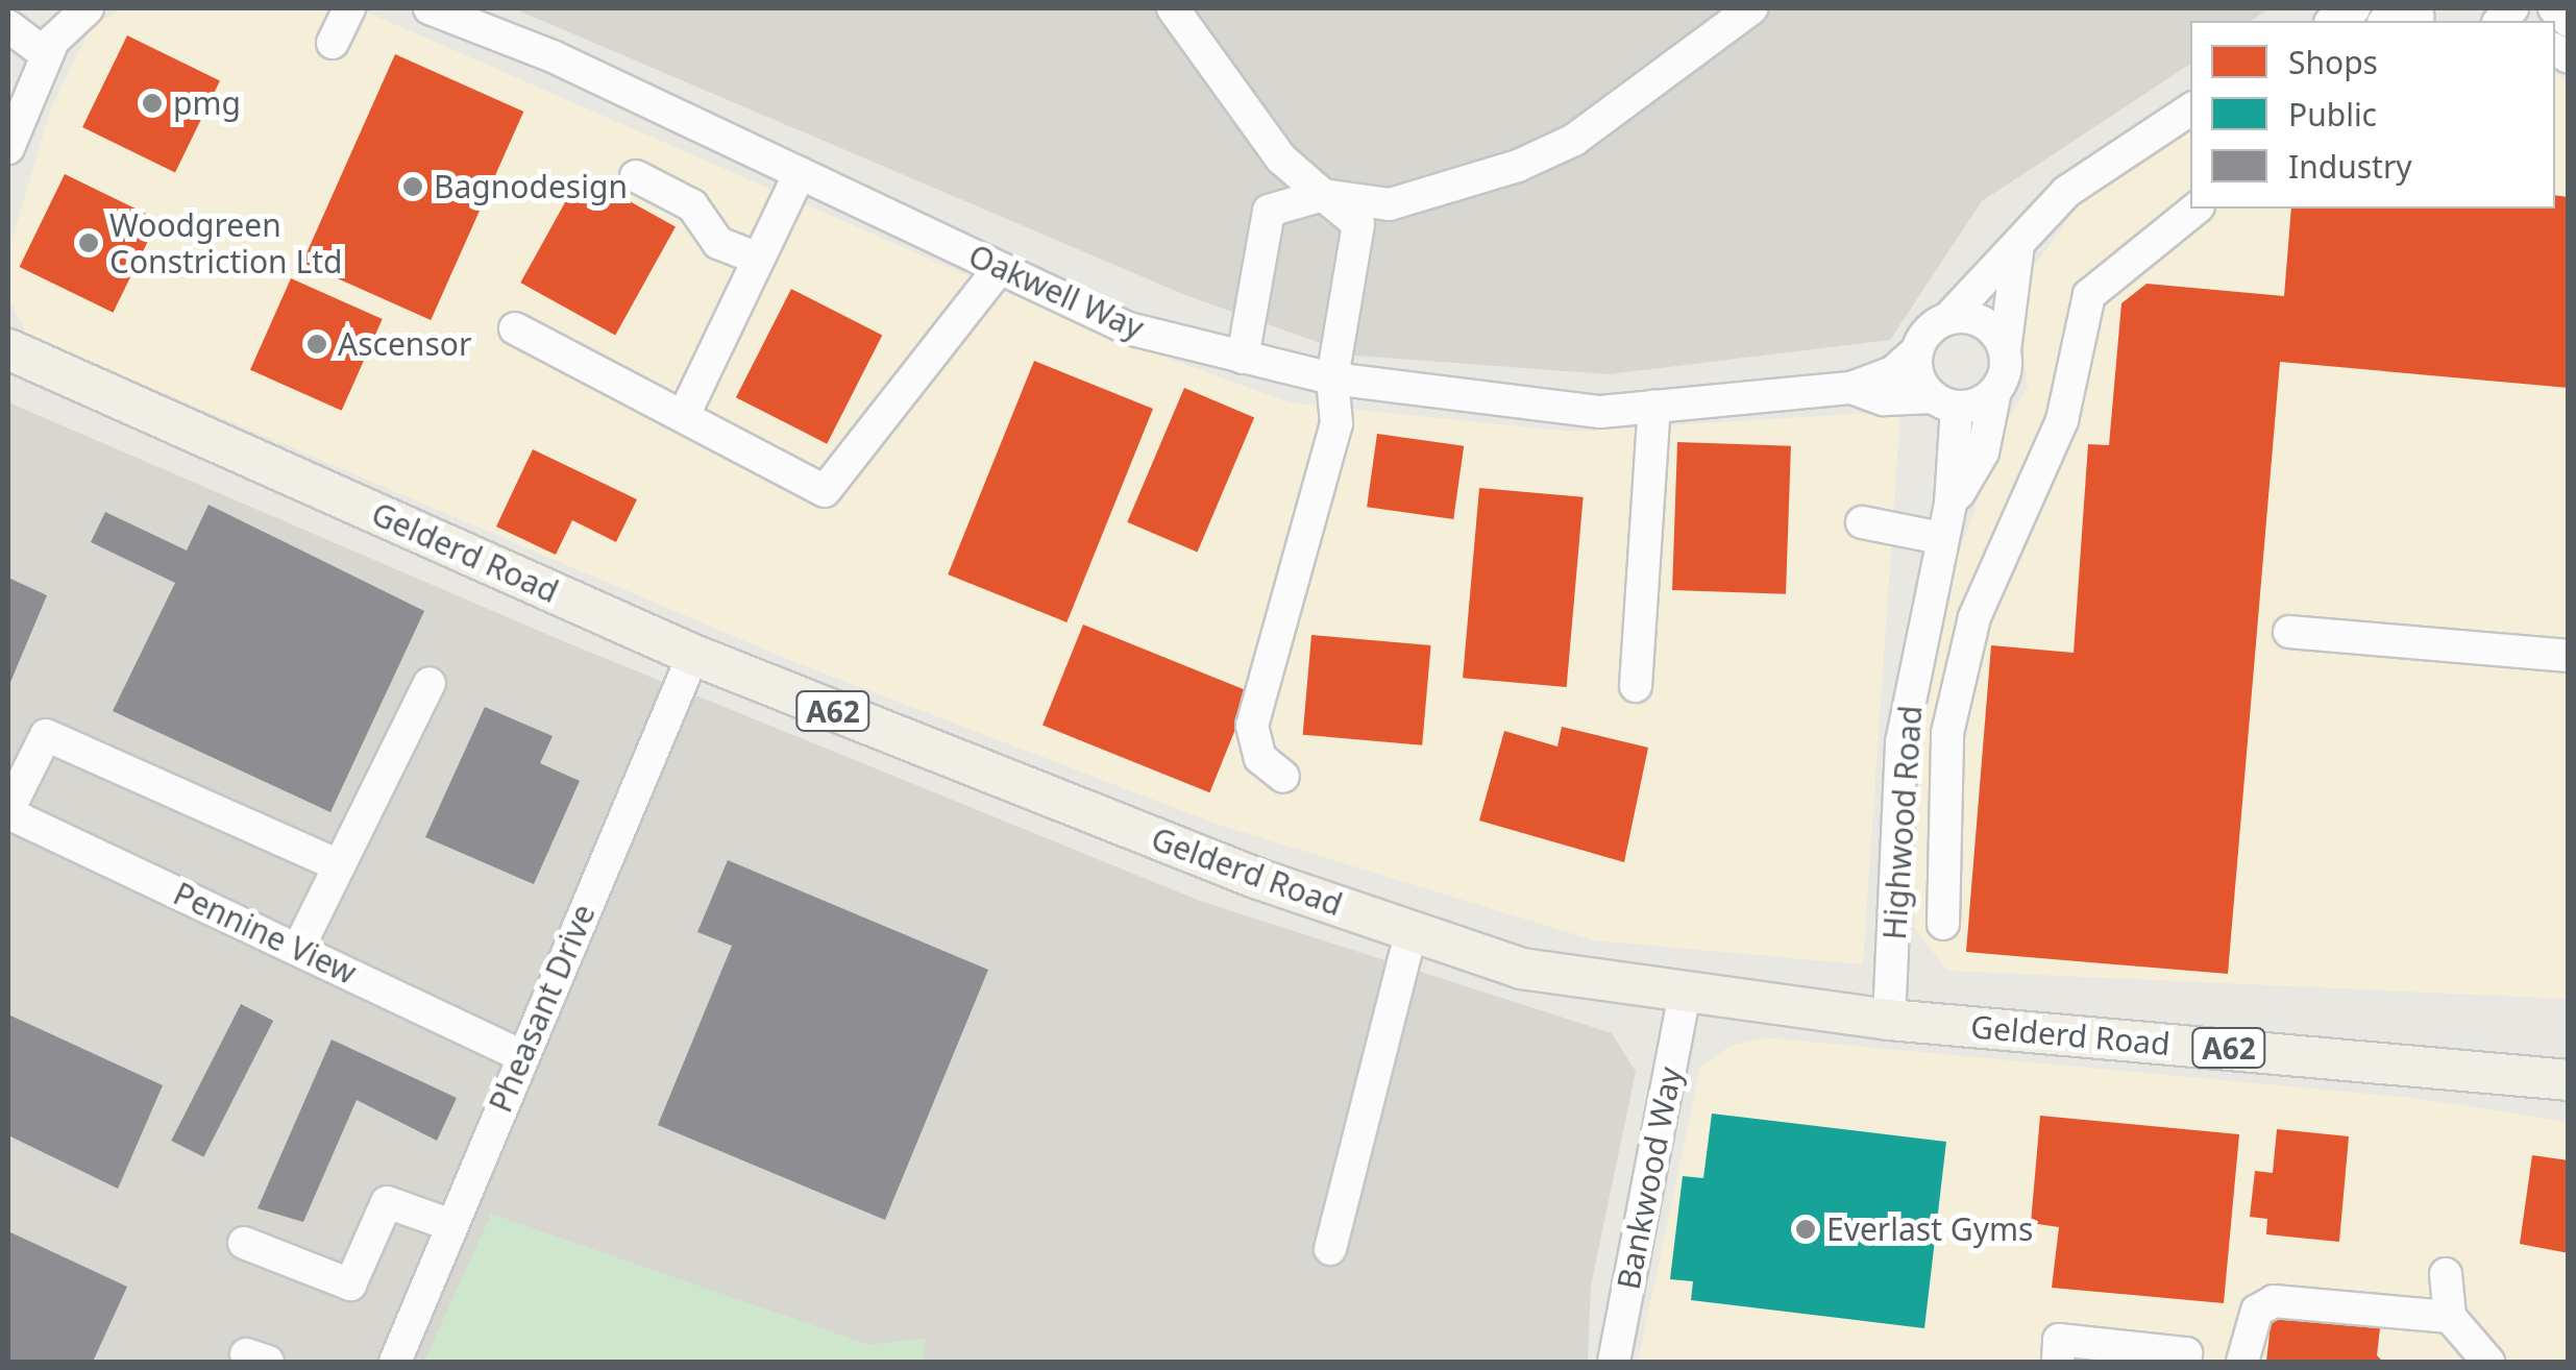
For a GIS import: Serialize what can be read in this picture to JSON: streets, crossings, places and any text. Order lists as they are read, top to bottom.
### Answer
{
  "streets": {
    "main road": ["Gelderd Road", "A62"],
    "street": [
      "Oakwell Way",
      "Highwood Road",
      "Pennine View",
      "Pheasant Drive",
      "Bankwood Way"
    ]
  },
  "crossings": [
    ["Oakwell Way", "Highwood Road"],
    ["Gelderd Road", "Highwood Road"],
    ["Gelderd Road", "Pheasant Drive"],
    ["Gelderd Road", "Bankwood Way"],
    ["Pennine View", "Pheasant Drive"]
  ],
  "places": [
    "pmg",
    "Bagnodesign",
    "Woodgreen Constriction Ltd",
    "Ascensor",
    "Everlast Gyms"
  ],
  "legend": ["Shops", "Public", "Industry"]
}
